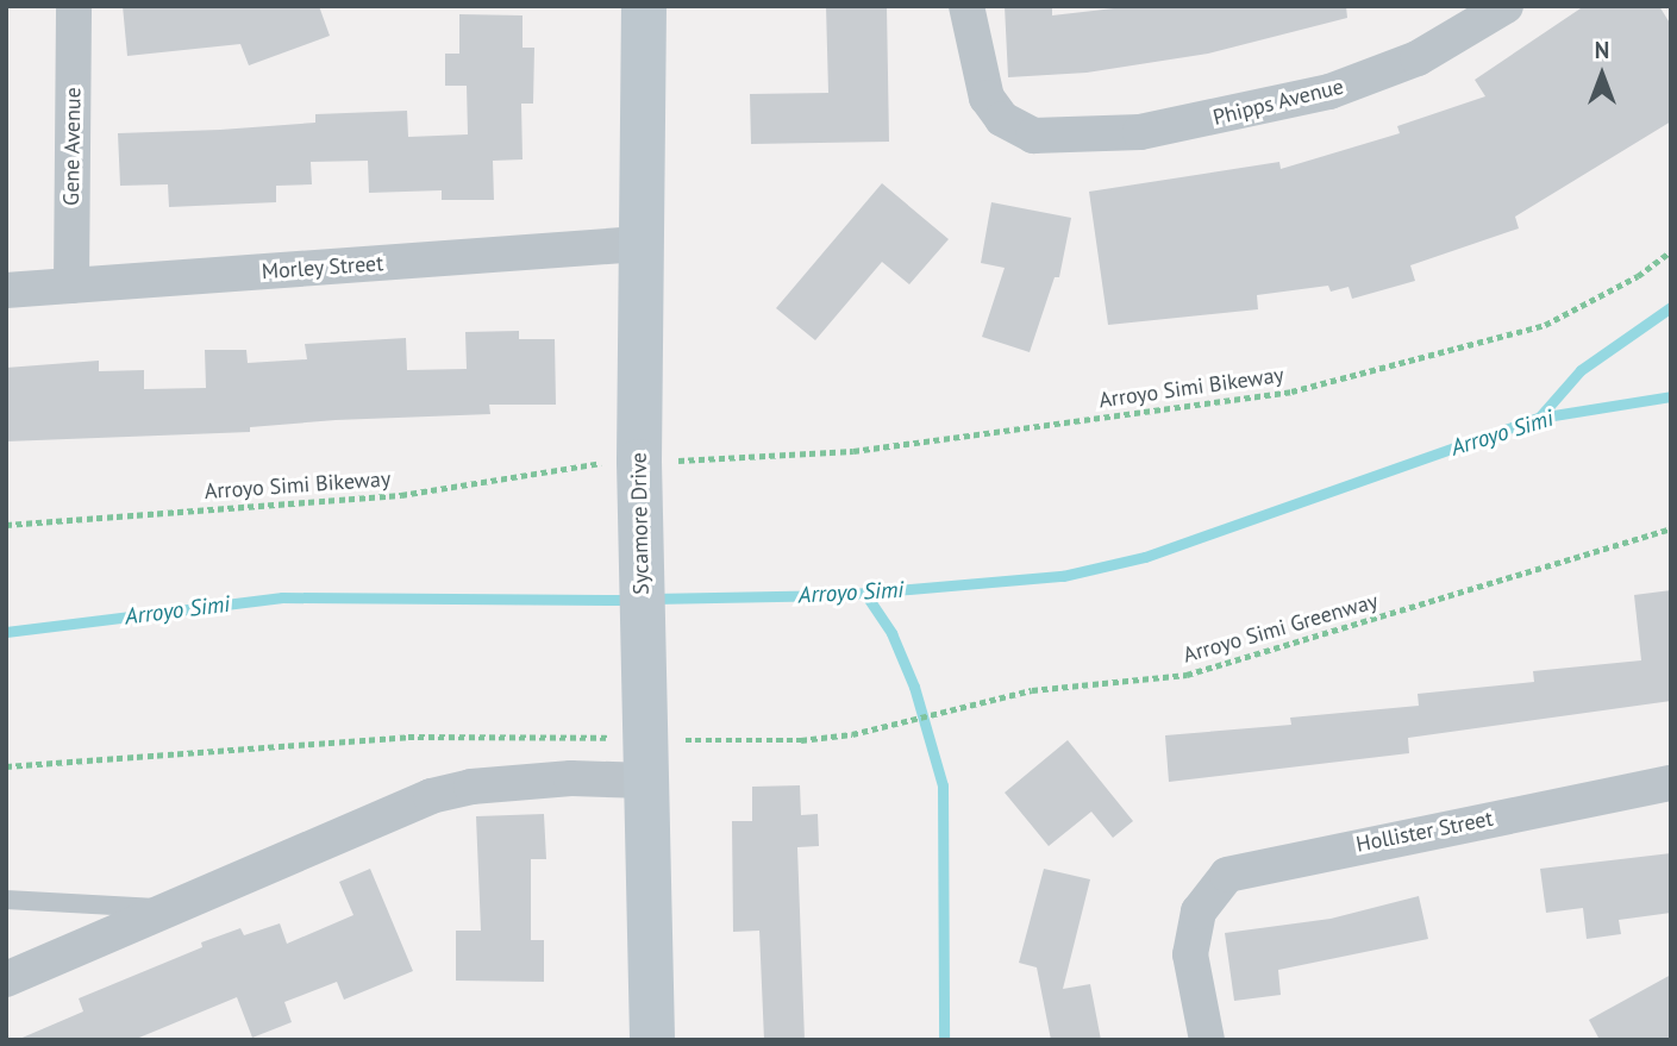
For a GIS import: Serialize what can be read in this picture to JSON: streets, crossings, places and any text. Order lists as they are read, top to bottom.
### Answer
{
  "streets": {
    "main road": ["Sycamore Drive"],
    "street": [
      "Phipps Avenue",
      "Gene Avenue",
      "Morley Street",
      "Hollister Street"
    ],
    "path": ["Arroyo Simi Bikeway", "Arroyo Simi Greenway"]
  },
  "crossings": [
    ["Gene Avenue", "Morley Street"],
    ["Morley Street", "Sycamore Drive"]
  ],
  "water": ["Arroyo Simi"],
  "north": "top"
}
